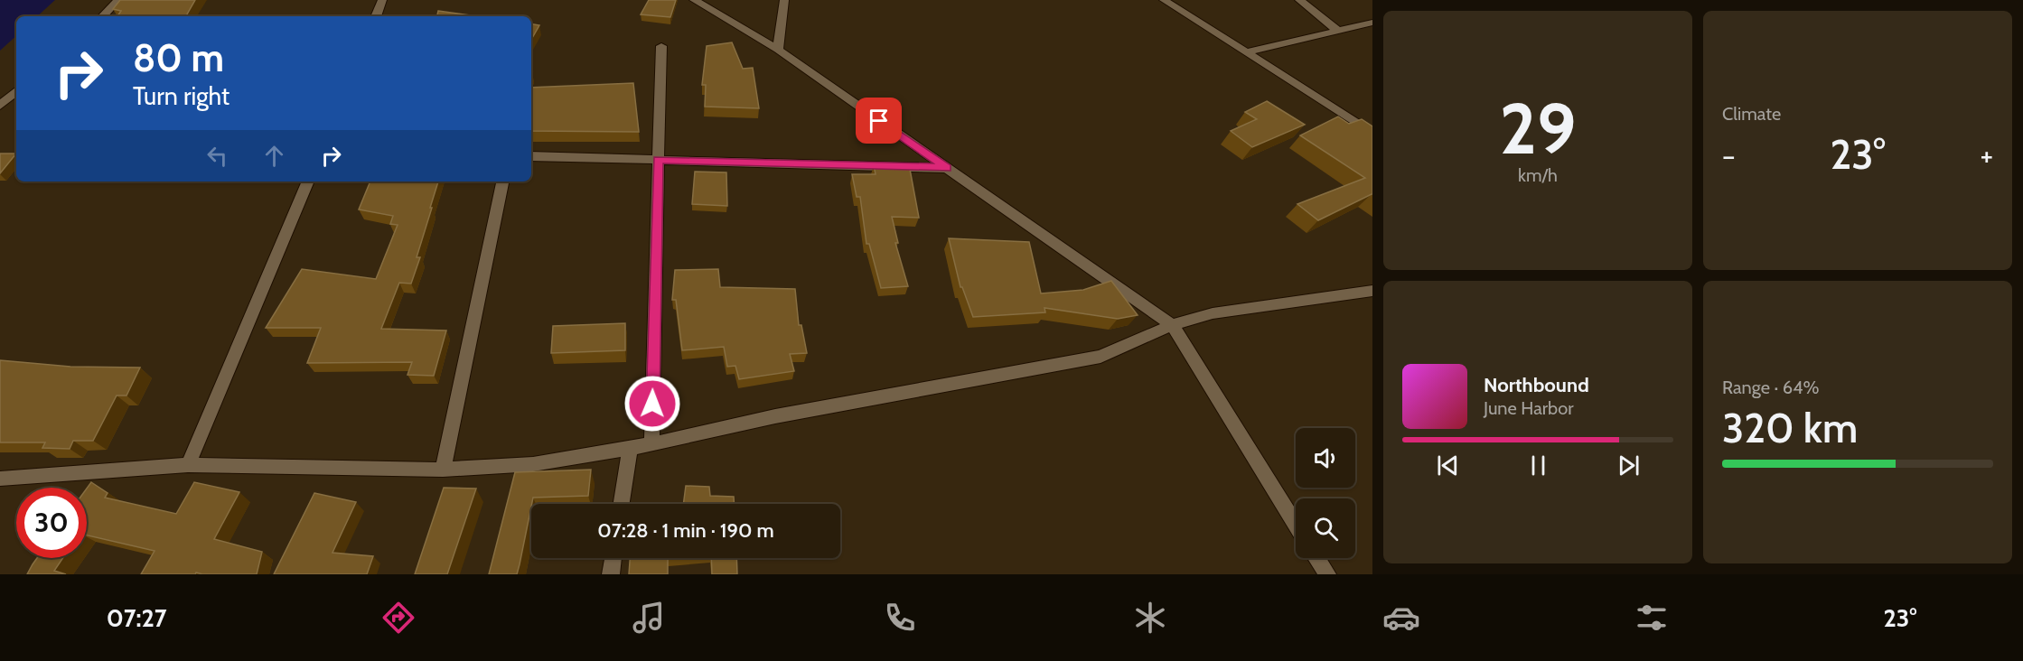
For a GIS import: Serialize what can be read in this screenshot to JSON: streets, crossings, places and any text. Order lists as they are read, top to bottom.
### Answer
{
  "page": {
    "tile": [
      ["29", "km/h"],
      "Climate",
      ["Range · 64%", "320 km"]
    ],
    "turn": ["80 m", "Turn right"],
    "heat": ["−", "23°", "+"],
    "song": ["Northbound", "June Harbor"],
    "limit": "30",
    "trip": "07:28 · 1 min · 190 m",
    "tabs": ["07:27", "23°"]
  }
}
